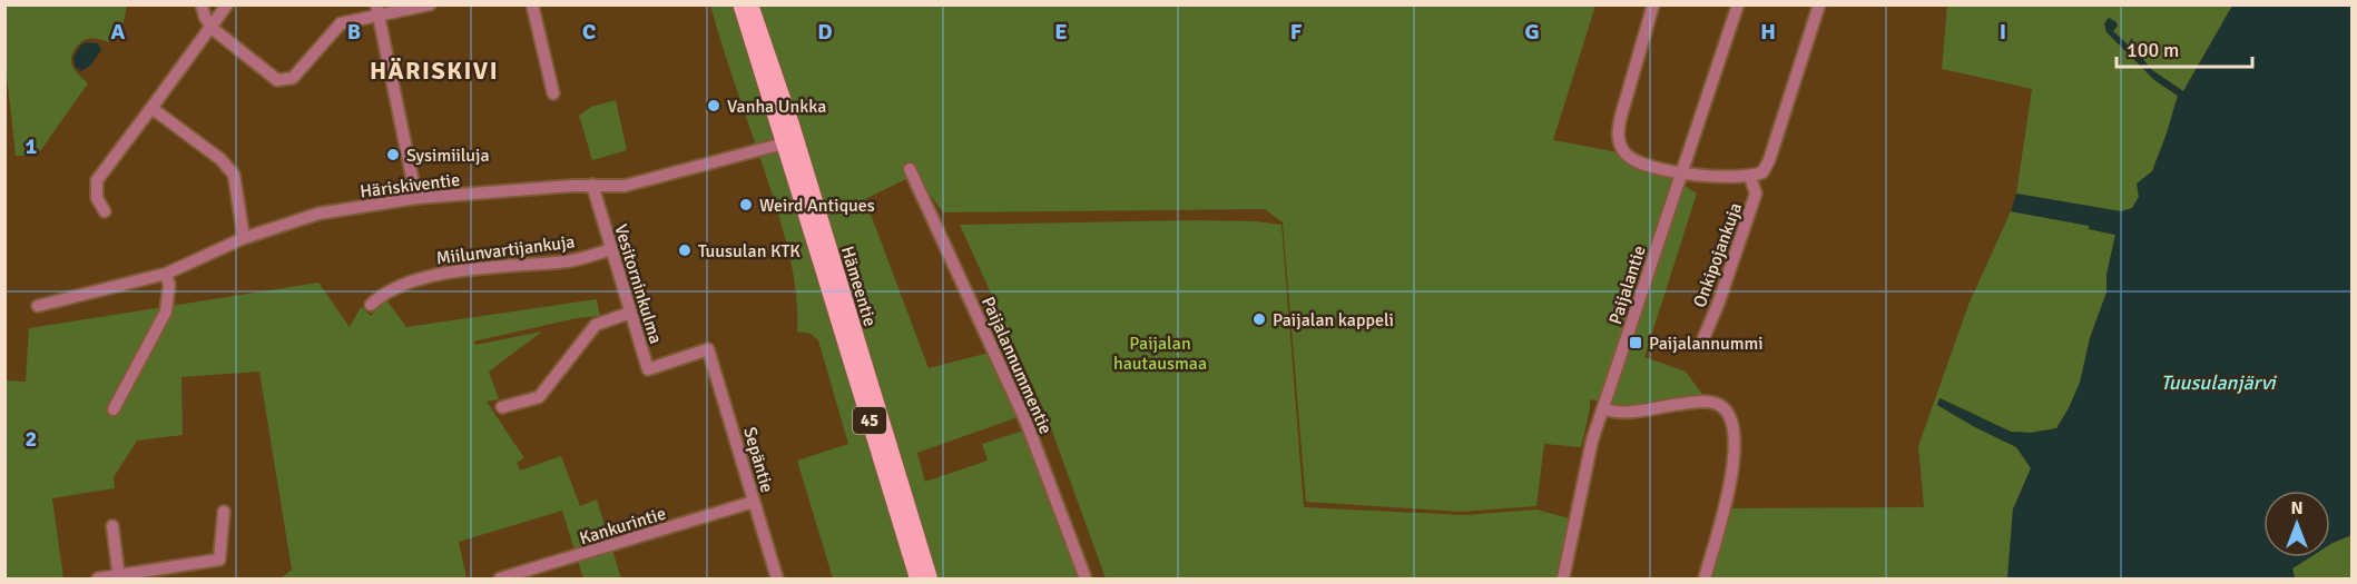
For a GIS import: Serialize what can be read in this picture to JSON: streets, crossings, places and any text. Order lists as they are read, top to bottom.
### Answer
{
  "streets": {
    "main road": ["Hämeentie", "45"],
    "street": [
      "Häriskiventie",
      "Miilunvartijankuja",
      "Onkipojankuja",
      "Vesitorninkulma",
      "Paijalantie",
      "Paijalannummentie",
      "Sepäntie",
      "Kankurintie"
    ]
  },
  "crossings": [
    ["Häriskiventie", "Vesitorninkulma"],
    ["Häriskiventie", "Hämeentie"],
    ["Miilunvartijankuja", "Vesitorninkulma"],
    ["Vesitorninkulma", "Sepäntie"],
    ["Sepäntie", "Kankurintie"]
  ],
  "districts": ["HÄRISKIVI"],
  "water": ["Tuusulanjärvi"],
  "parks": ["Paijalan hautausmaa"],
  "places": {
    "other": [
      "Vanha Unkka",
      "Sysimiiluja",
      "Weird Antiques",
      "Tuusulan KTK",
      "Paijalan kappeli"
    ],
    "transit": ["Paijalannummi"]
  },
  "scale_bar": "100 m",
  "north": "top",
  "grid": {
    "columns": [
      "A",
      "B",
      "C",
      "D",
      "E",
      "F",
      "G",
      "H",
      "I"
    ],
    "rows": ["1", "2"]
  }
}
